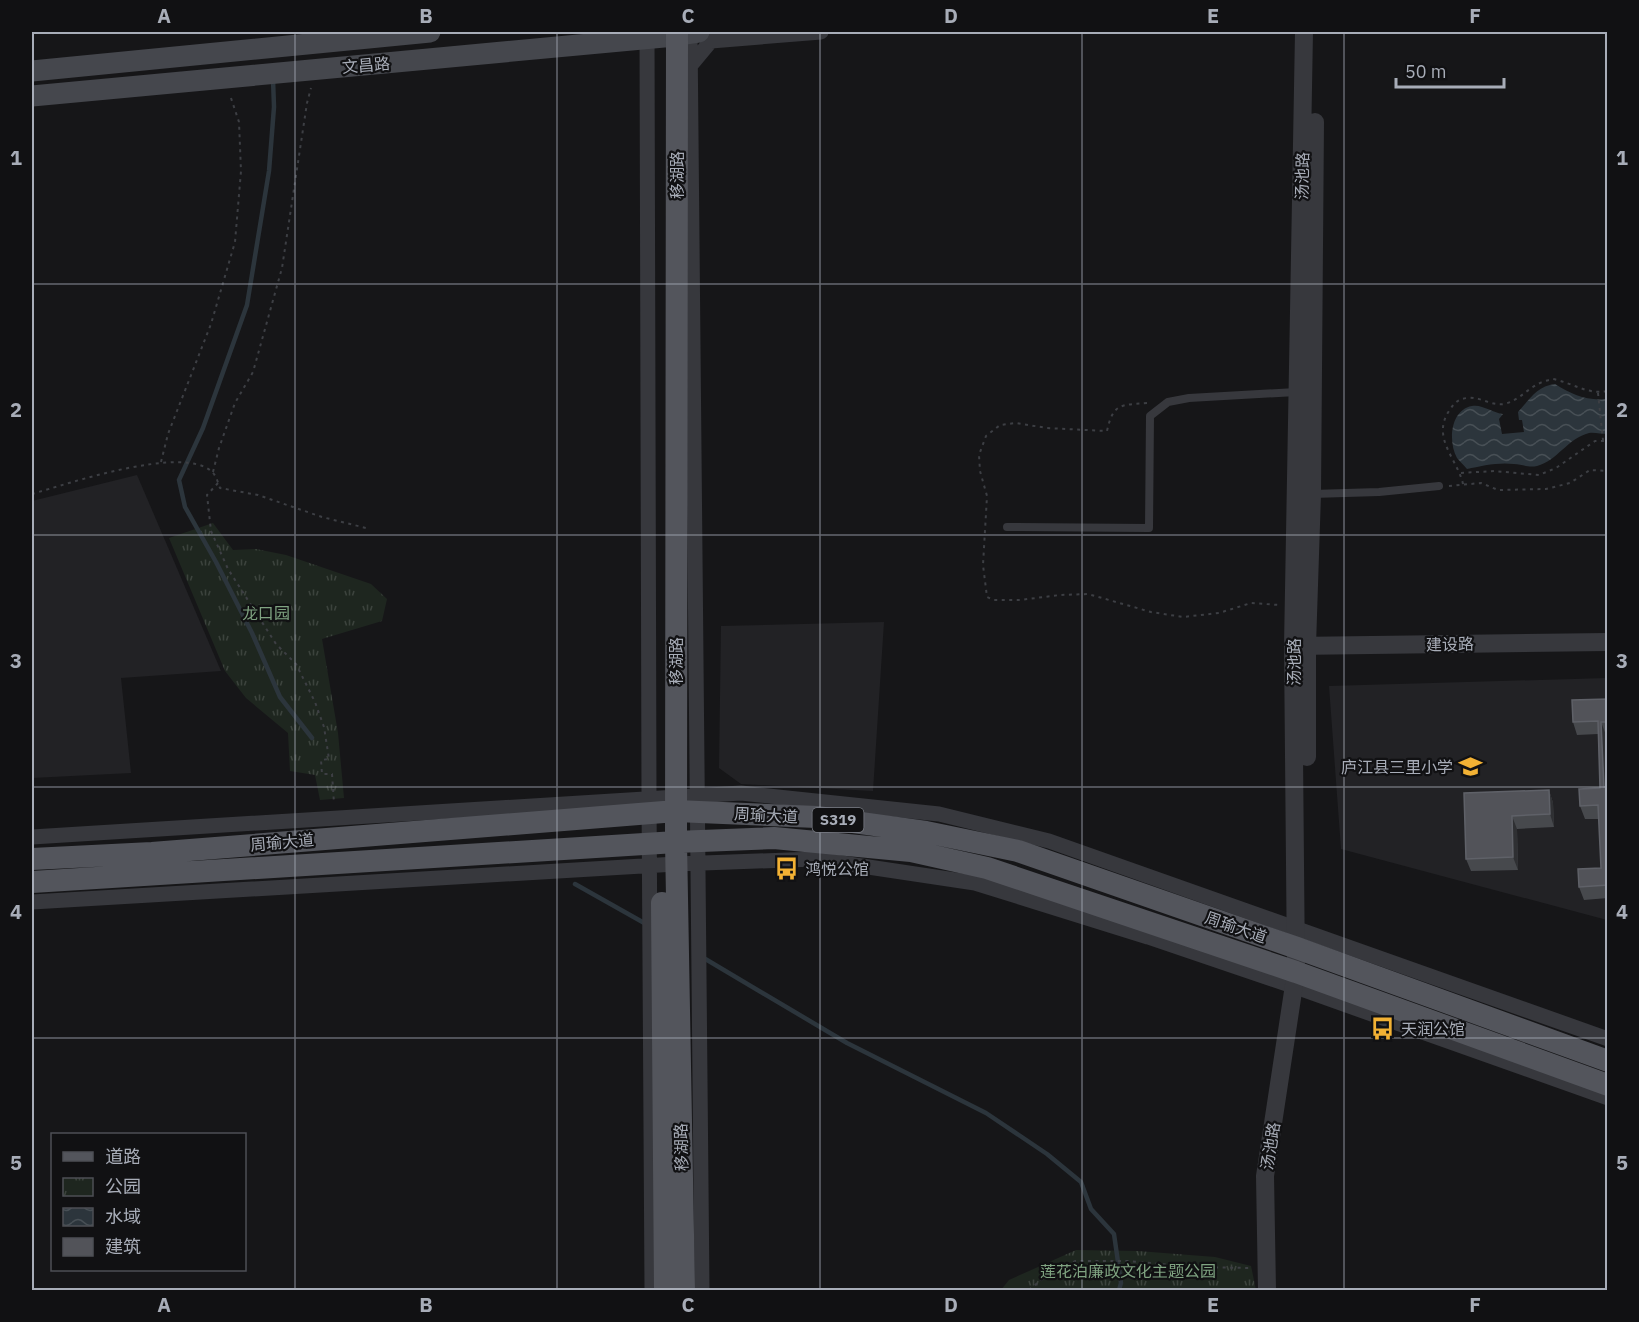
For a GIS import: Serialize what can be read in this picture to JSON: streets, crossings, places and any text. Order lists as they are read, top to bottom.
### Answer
{
  "streets": {
    "main road": [
      "文昌路",
      "移湖路",
      "周瑜大道",
      "S319"
    ],
    "street": ["汤池路", "建设路"]
  },
  "crossings": [
    ["文昌路", "移湖路"],
    ["移湖路", "周瑜大道"],
    ["汤池路", "建设路"],
    ["汤池路", "周瑜大道"]
  ],
  "parks": ["龙口园", "莲花泊廉政文化主题公园"],
  "places": {
    "school or university": ["庐江县三里小学"],
    "bus stop": ["鸿悦公馆", "天润公馆"]
  },
  "legend": [
    "道路",
    "公园",
    "水域",
    "建筑"
  ],
  "scale_bar": "50 m",
  "grid": {
    "columns": [
      "A",
      "B",
      "C",
      "D",
      "E",
      "F"
    ],
    "rows": [
      "1",
      "2",
      "3",
      "4",
      "5"
    ]
  }
}
